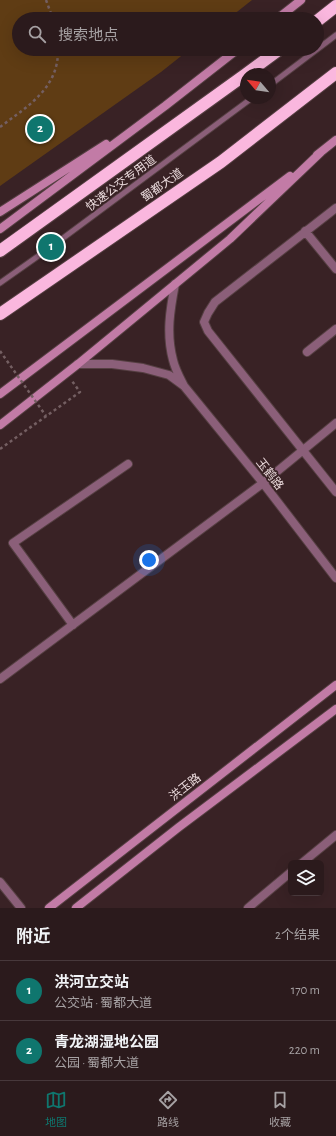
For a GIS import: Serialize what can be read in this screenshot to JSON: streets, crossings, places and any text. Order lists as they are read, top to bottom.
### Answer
{
  "streets": {
    "highway": ["蜀都大道"],
    "main road": ["洪玉路"],
    "street": ["玉鹤路"],
    "lane": ["快速公交专用道"]
  },
  "north": "top left",
  "page": {
    "search": "搜索地点",
    "pins": ["2", "1"],
    "heading": ["附近", "2个结果"],
    "list": [
      {
        "mark": "1",
        "name": "洪河立交站",
        "note": "公交站 · 蜀都大道",
        "value": "170 m"
      },
      {
        "mark": "2",
        "name": "青龙湖湿地公园",
        "note": "公园 · 蜀都大道",
        "value": "220 m"
      }
    ],
    "nav": ["地图", "路线", "收藏"]
  }
}
